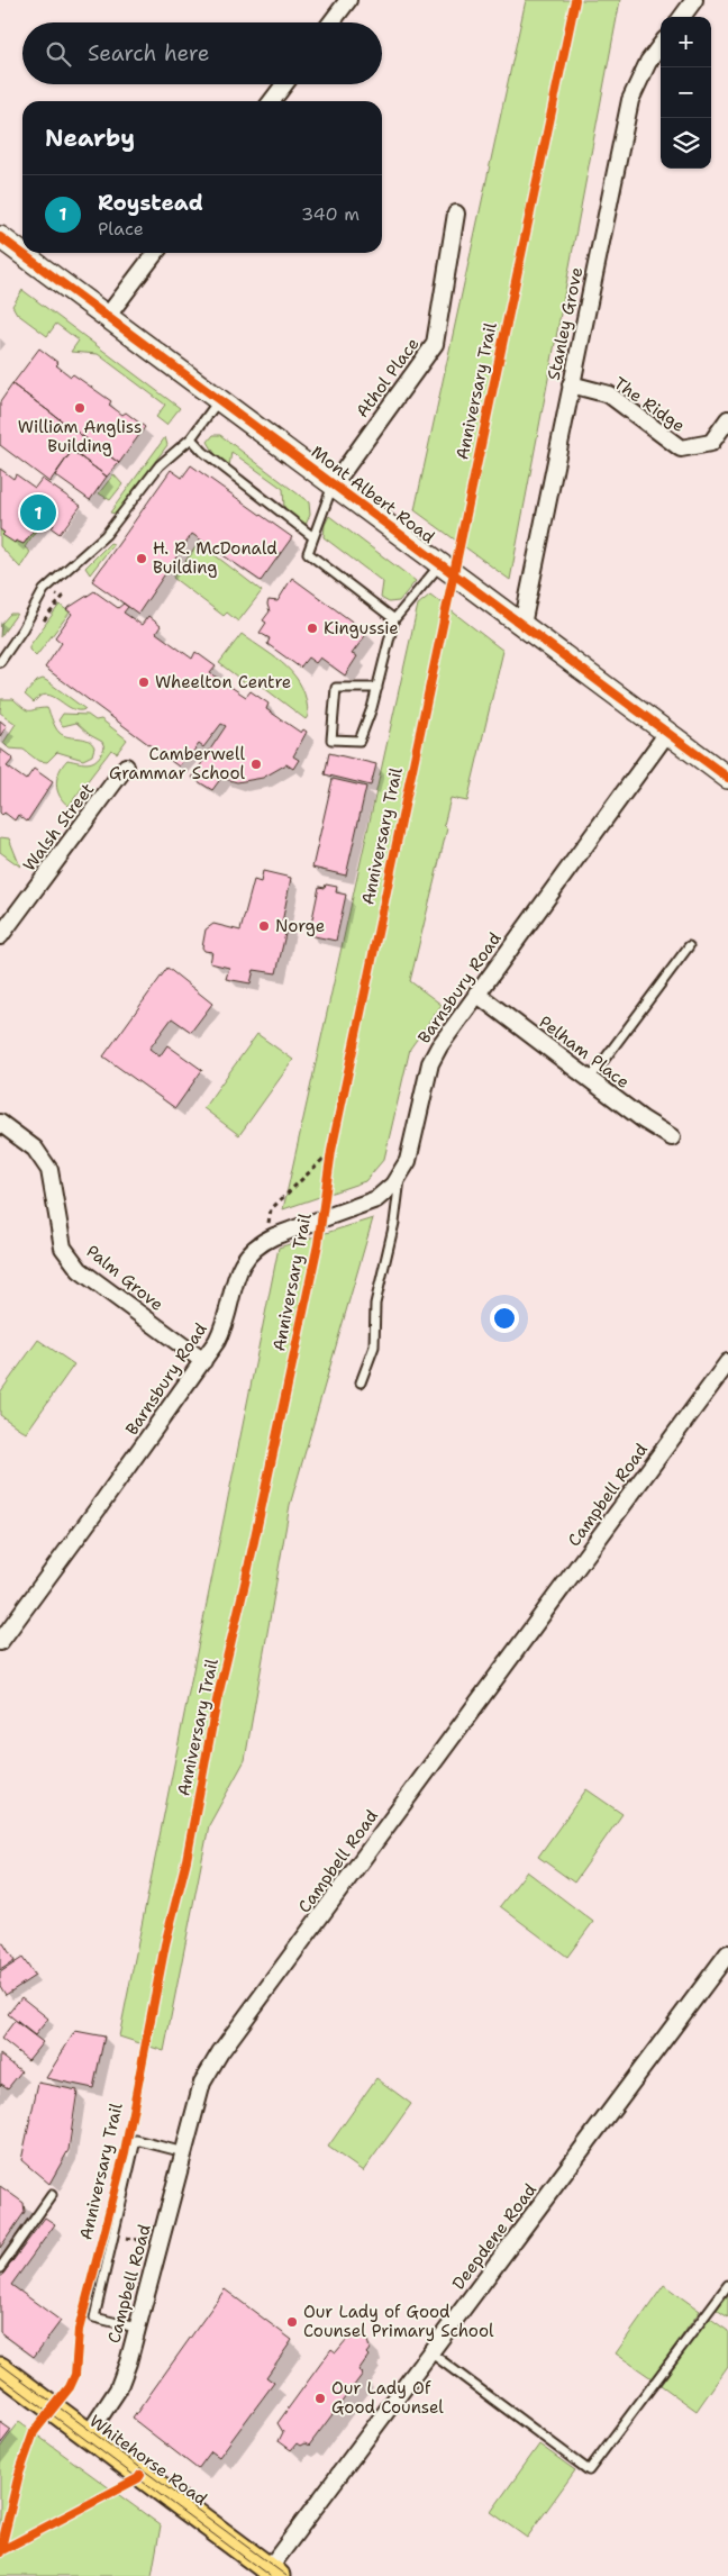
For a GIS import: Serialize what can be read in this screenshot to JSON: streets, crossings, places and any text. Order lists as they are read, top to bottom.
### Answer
{
  "streets": {
    "main road": ["Mont Albert Road", "Whitehorse Road"],
    "street": [
      "Stanley Grove",
      "Athol Place",
      "The Ridge",
      "Walsh Street",
      "Barnsbury Road",
      "Pelham Place",
      "Palm Grove",
      "Campbell Road",
      "Deepdene Road"
    ],
    "cycle path": ["Anniversary Trail"]
  },
  "crossings": [
    ["Stanley Grove", "The Ridge"],
    ["Stanley Grove", "Mont Albert Road"],
    ["Athol Place", "Mont Albert Road"],
    ["Mont Albert Road", "Barnsbury Road"],
    ["Barnsbury Road", "Pelham Place"],
    ["Barnsbury Road", "Palm Grove"],
    ["Campbell Road", "Whitehorse Road"],
    ["Deepdene Road", "Whitehorse Road"]
  ],
  "places": [
    "William Angliss Building",
    "H. R. McDonald Building",
    "Kingussie",
    "Wheelton Centre",
    "Camberwell Grammar School",
    "Norge",
    "Our Lady of Good Counsel Primary School",
    "Our Lady Of Good Counsel"
  ],
  "page": {
    "map_buttons": ["+", "−"],
    "search": "Search here",
    "heading": "Nearby",
    "list": [
      {
        "mark": "1",
        "name": "Roystead",
        "note": "Place",
        "value": "340 m"
      }
    ],
    "pins": "1"
  }
}
